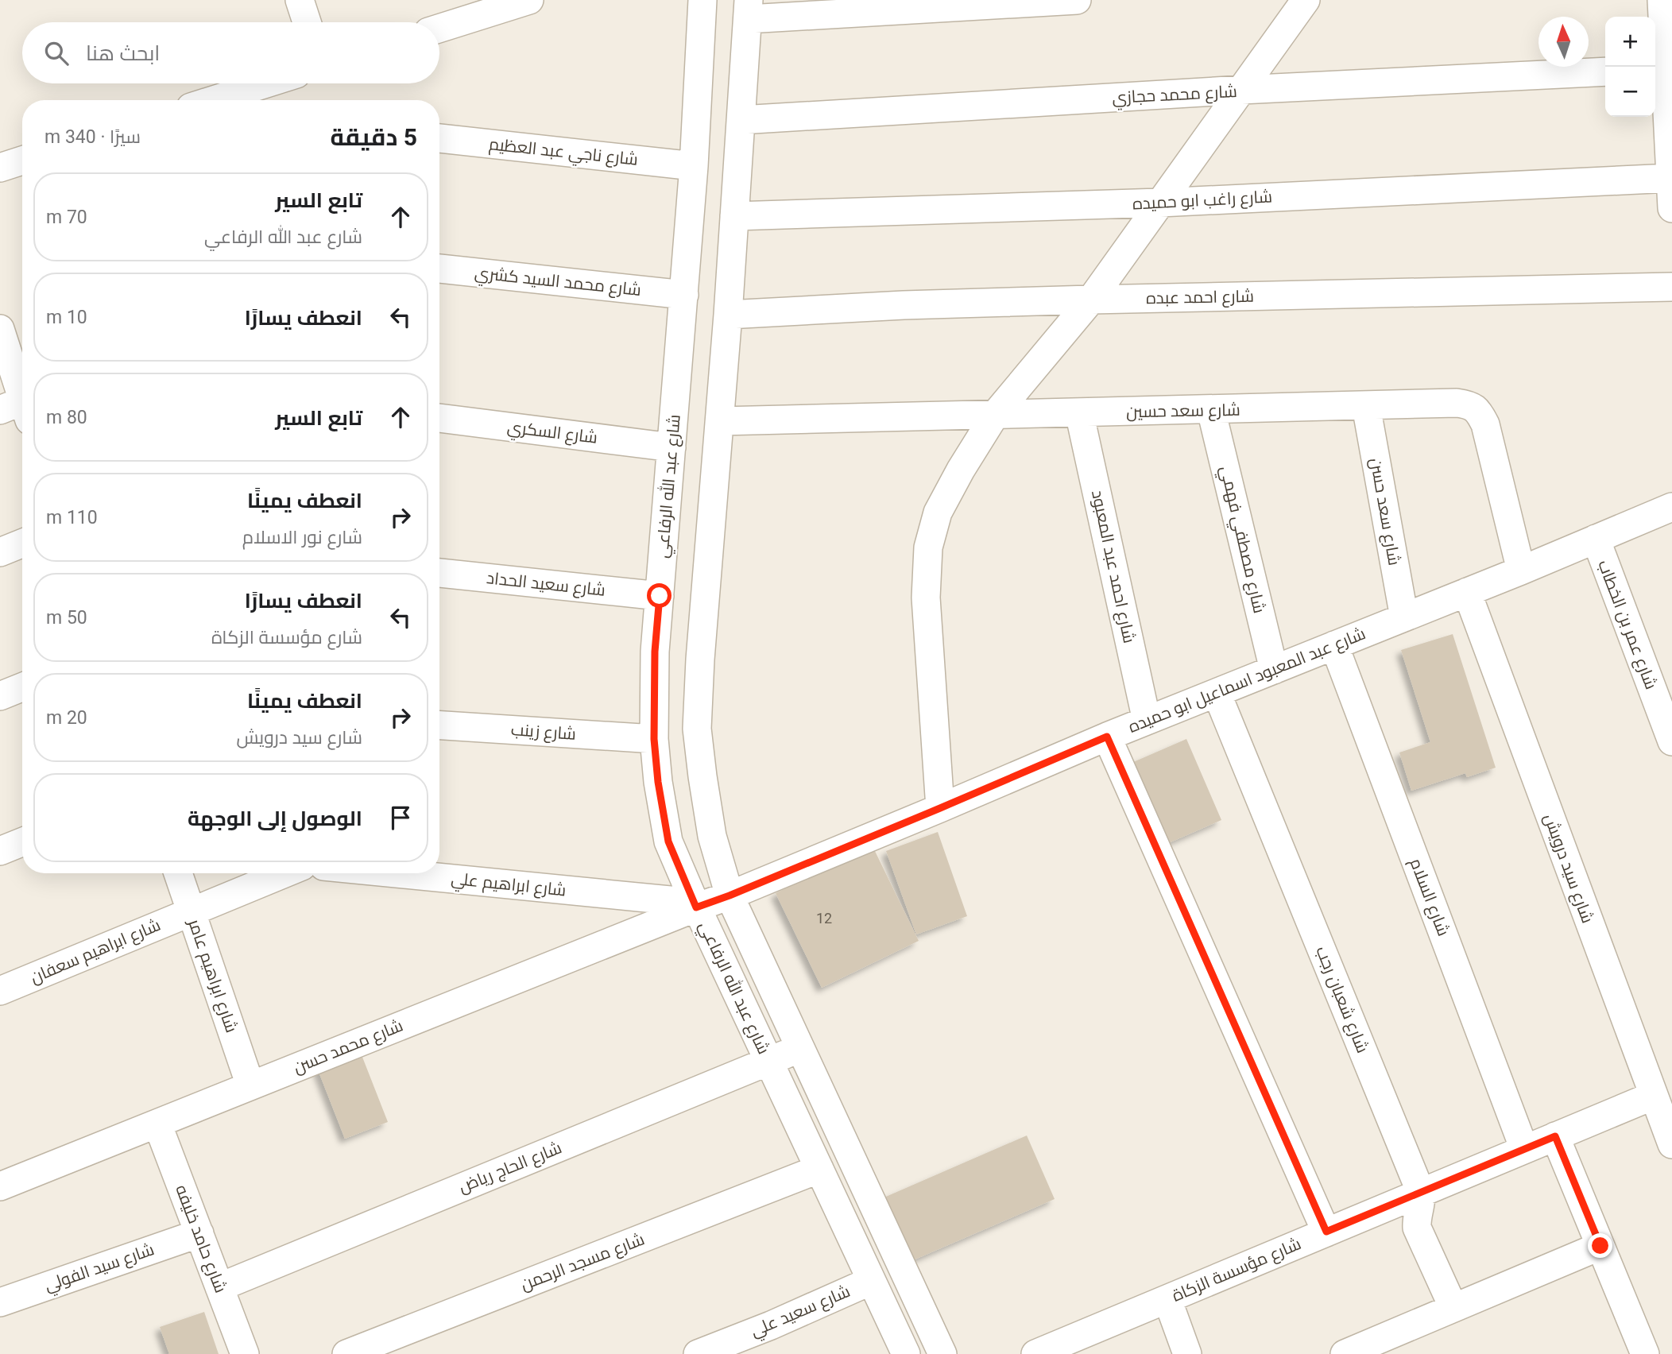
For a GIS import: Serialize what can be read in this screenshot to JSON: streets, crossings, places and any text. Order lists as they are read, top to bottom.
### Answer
{
  "streets": {
    "street": [
      "شارع محمد حجازي",
      "شارع ناجي عبد العظيم",
      "شارع راغب ابو حميده",
      "شارع محمد السيد كشري",
      "شارع احمد عبده",
      "شارع سعد حسين",
      "شارع السكري",
      "شارع عبد الله الرفاعي",
      "شارع سعد حسن",
      "شارع مصطفي فهمي",
      "شارع احمد عبد المعبود",
      "شارع سعيد الحداد",
      "شارع عمر بن الخطاب",
      "شارع عبد المعبود اسماعيل ابو حميده",
      "شارع زينب",
      "شارع سيد درويش",
      "شارع ابراهيم علي",
      "شارع السلام",
      "شارع ابراهيم سعفان",
      "شارع ابراهيم عامر",
      "شارع شعبان رجب",
      "شارع محمد حسن",
      "شارع الحاج رياض",
      "شارع حامد خليفه",
      "شارع مسجد الرحمن",
      "شارع سيد الفولي",
      "شارع مؤسسة الزكاة",
      "شارع سعيد علي"
    ]
  },
  "crossings": [
    ["شارع محمد حجازي", "شارع عبد الله الرفاعي"],
    ["شارع ناجي عبد العظيم", "شارع عبد الله الرفاعي"],
    ["شارع راغب ابو حميده", "شارع عبد الله الرفاعي"],
    ["شارع محمد السيد كشري", "شارع عبد الله الرفاعي"],
    ["شارع احمد عبده", "شارع عبد الله الرفاعي"],
    ["شارع سعد حسين", "شارع عبد الله الرفاعي"],
    ["شارع سعد حسين", "شارع سعد حسن"],
    ["شارع سعد حسين", "شارع مصطفي فهمي"],
    ["شارع سعد حسين", "شارع احمد عبد المعبود"],
    ["شارع سعد حسين", "شارع عبد المعبود اسماعيل ابو حميده"],
    ["شارع السكري", "شارع عبد الله الرفاعي"],
    ["شارع عبد الله الرفاعي", "شارع سعيد الحداد"],
    ["شارع عبد الله الرفاعي", "شارع عبد المعبود اسماعيل ابو حميده"],
    ["شارع عبد الله الرفاعي", "شارع زينب"],
    ["شارع عبد الله الرفاعي", "شارع ابراهيم علي"],
    ["شارع عبد الله الرفاعي", "شارع محمد حسن"],
    ["شارع عبد الله الرفاعي", "شارع الحاج رياض"],
    ["شارع عبد الله الرفاعي", "شارع مسجد الرحمن"],
    ["شارع عبد الله الرفاعي", "شارع سعيد علي"],
    ["شارع سعد حسن", "شارع عبد المعبود اسماعيل ابو حميده"],
    ["شارع مصطفي فهمي", "شارع عبد المعبود اسماعيل ابو حميده"],
    ["شارع احمد عبد المعبود", "شارع عبد المعبود اسماعيل ابو حميده"],
    ["شارع عمر بن الخطاب", "شارع عبد المعبود اسماعيل ابو حميده"],
    ["شارع عبد المعبود اسماعيل ابو حميده", "شارع سيد درويش"],
    ["شارع عبد المعبود اسماعيل ابو حميده", "شارع السلام"],
    ["شارع عبد المعبود اسماعيل ابو حميده", "شارع شعبان رجب"],
    ["شارع عبد المعبود اسماعيل ابو حميده", "شارع محمد حسن"],
    ["شارع سيد درويش", "شارع مؤسسة الزكاة"],
    ["شارع ابراهيم علي", "شارع محمد حسن"],
    ["شارع السلام", "شارع مؤسسة الزكاة"],
    ["شارع ابراهيم سعفان", "شارع ابراهيم عامر"],
    ["شارع ابراهيم عامر", "شارع محمد حسن"],
    ["شارع شعبان رجب", "شارع مؤسسة الزكاة"],
    ["شارع محمد حسن", "شارع حامد خليفه"],
    ["شارع الحاج رياض", "شارع حامد خليفه"],
    ["شارع حامد خليفه", "شارع سيد الفولي"]
  ],
  "house_numbers": ["12"],
  "north": "top",
  "page": {
    "map_buttons": ["+", "−"],
    "search": "ابحث هنا",
    "heading": ["5 دقيقة", "سيرًا · 340 m"],
    "list": [
      ["تابع السير", "شارع عبد الله الرفاعي", "70 m"],
      ["انعطف يسارًا", "10 m"],
      ["تابع السير", "80 m"],
      ["انعطف يمينًا", "شارع نور الاسلام", "110 m"],
      ["انعطف يسارًا", "شارع مؤسسة الزكاة", "50 m"],
      ["انعطف يمينًا", "شارع سيد درويش", "20 m"],
      "الوصول إلى الوجهة"
    ]
  }
}
